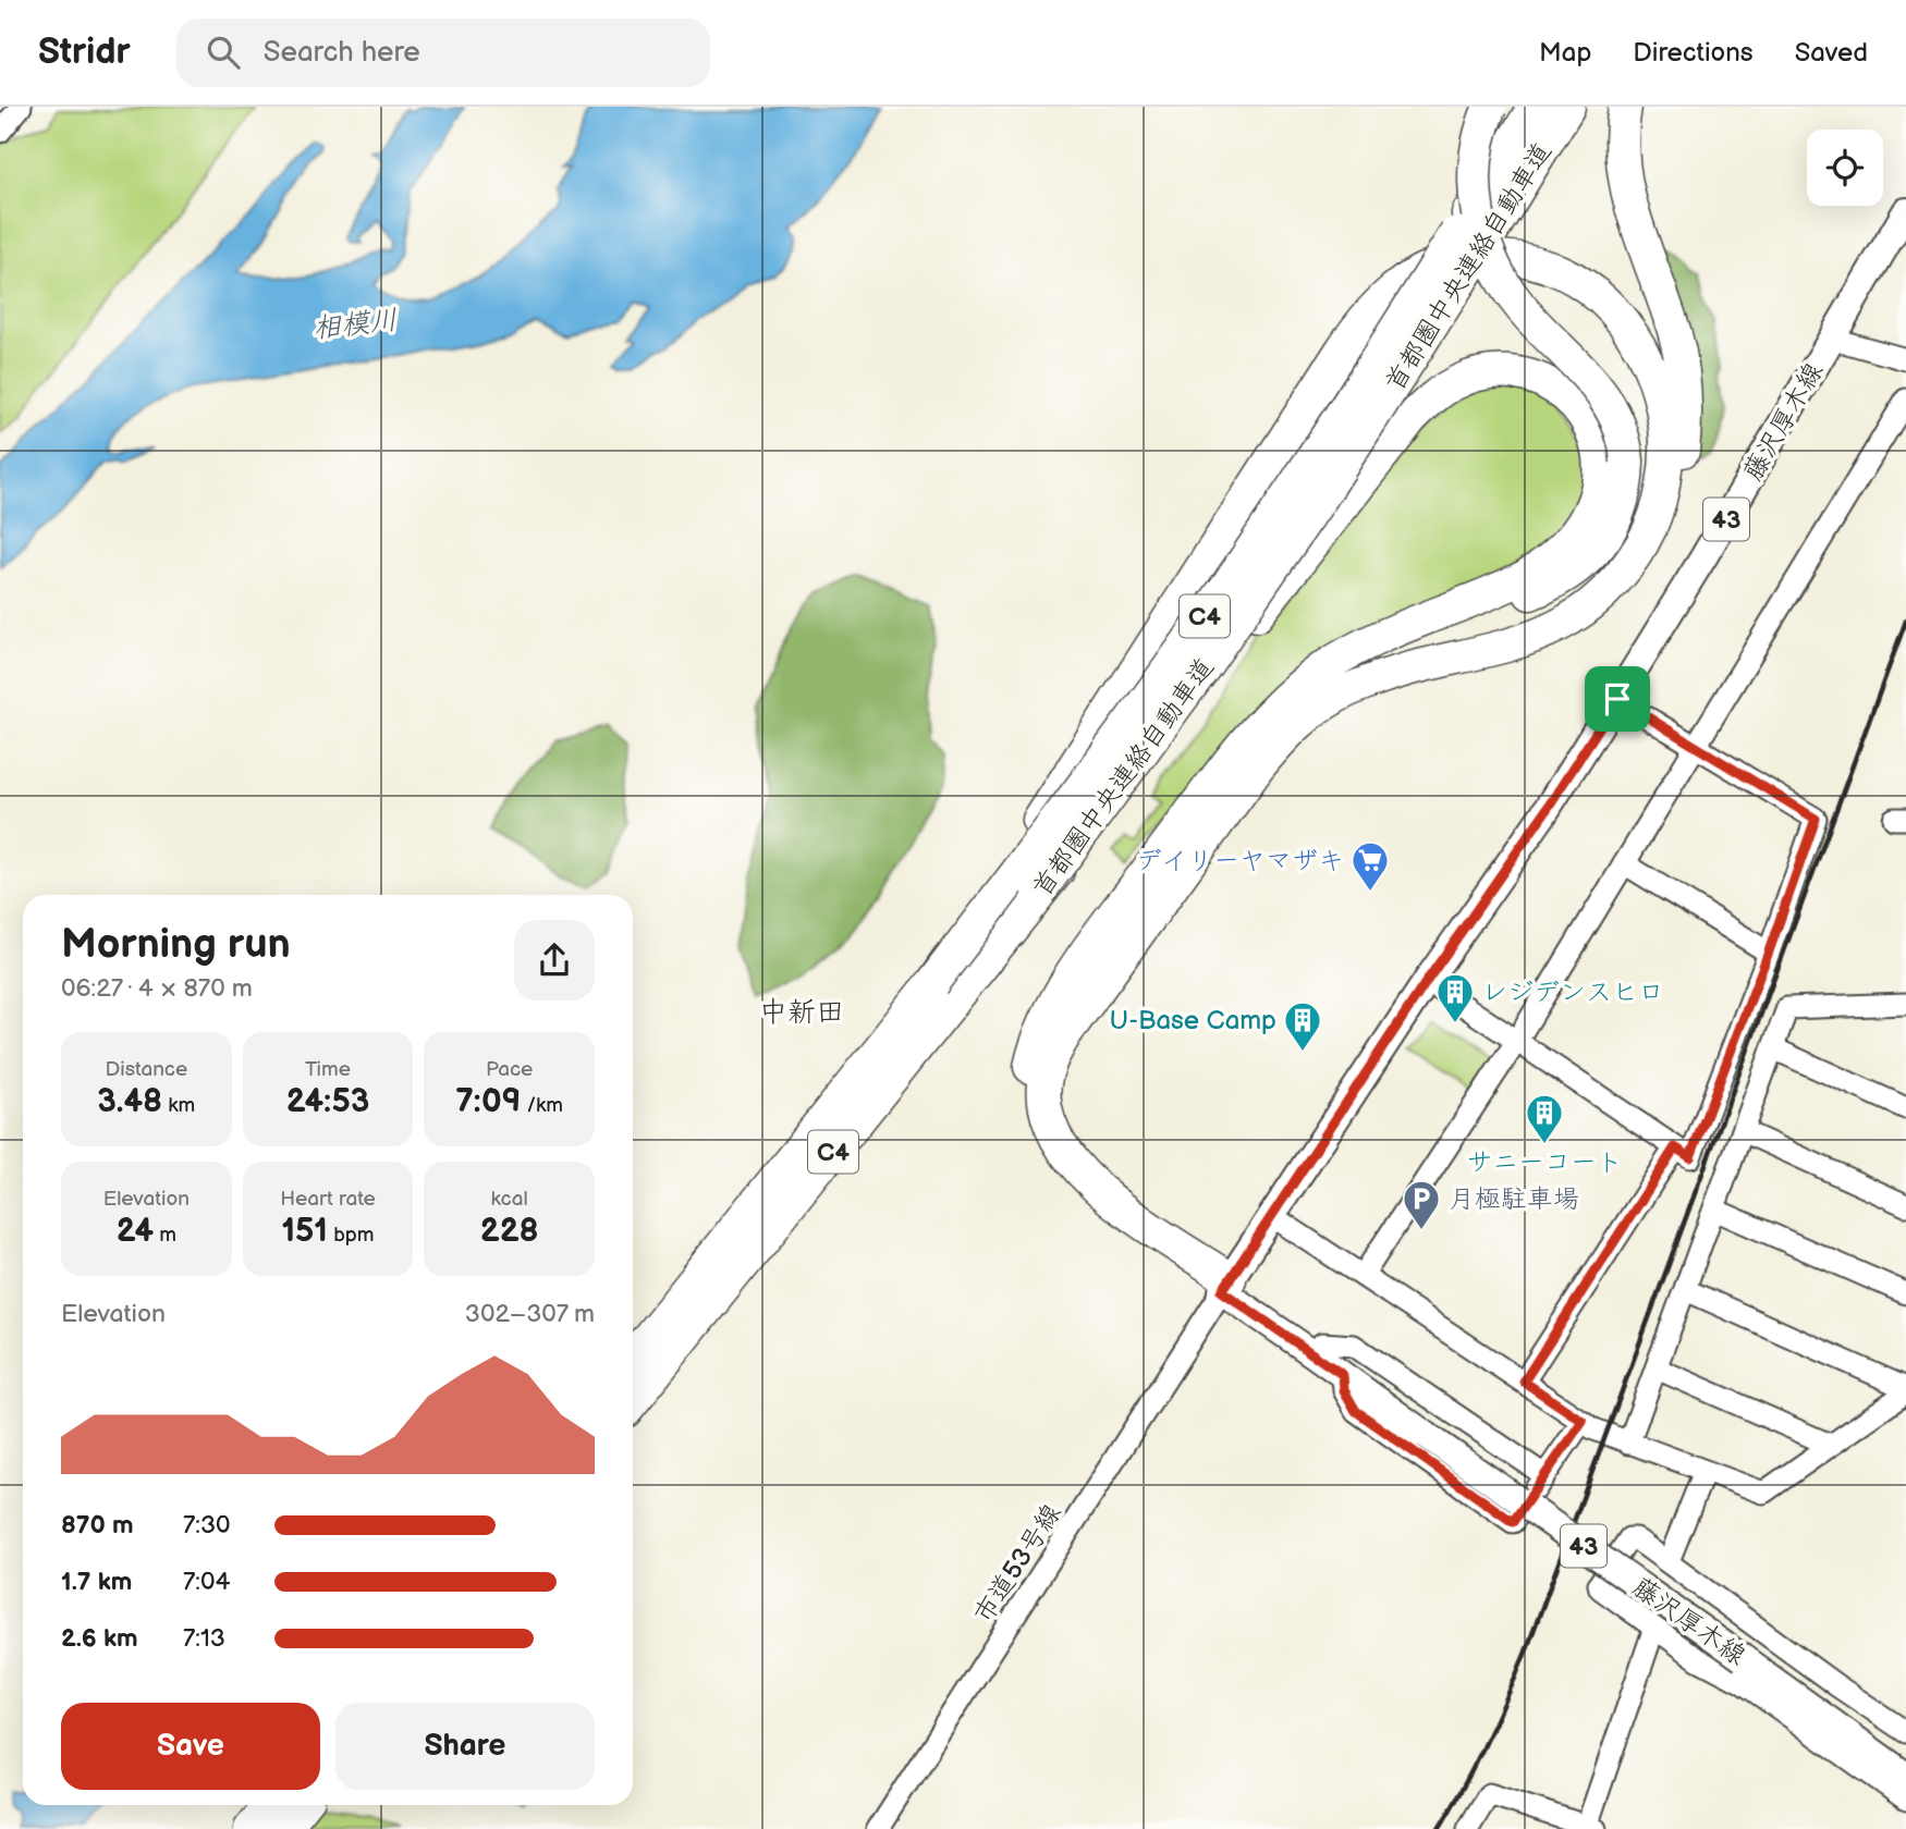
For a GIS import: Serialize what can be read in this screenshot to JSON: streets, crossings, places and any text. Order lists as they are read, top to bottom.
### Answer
{
  "streets": {
    "highway": ["首都圏中央連絡自動車道", "C4"],
    "main road": ["藤沢厚木線", "43"],
    "street": ["市道53号線"]
  },
  "crossings": [
    ["藤沢厚木線", "市道53号線"]
  ],
  "districts": ["中新田"],
  "water": ["相模川"],
  "places": {
    "supermarket": ["デイリーヤマザキ"],
    "building": ["レジデンスヒロ", "U-Base Camp", "サニーコート"],
    "parking": ["月極駐車場"]
  },
  "page": {
    "header": "Stridr",
    "search": "Search here",
    "nav": ["Map", "Directions", "Saved"],
    "heading": ["Morning run", "06:27 · 4 × 870 m"],
    "stats": [
      ["Distance", "3.48 km"],
      ["Time", "24:53"],
      ["Pace", "7:09 /km"],
      ["Elevation", "24 m"],
      ["Heart rate", "151 bpm"],
      ["kcal", "228"]
    ],
    "chart": ["Elevation", "302–307 m"],
    "list": [
      {
        "name": "870 m",
        "note": "7:30"
      },
      {
        "name": "1.7 km",
        "note": "7:04"
      },
      {
        "name": "2.6 km",
        "note": "7:13"
      }
    ],
    "buttons": ["Save", "Share"]
  }
}
